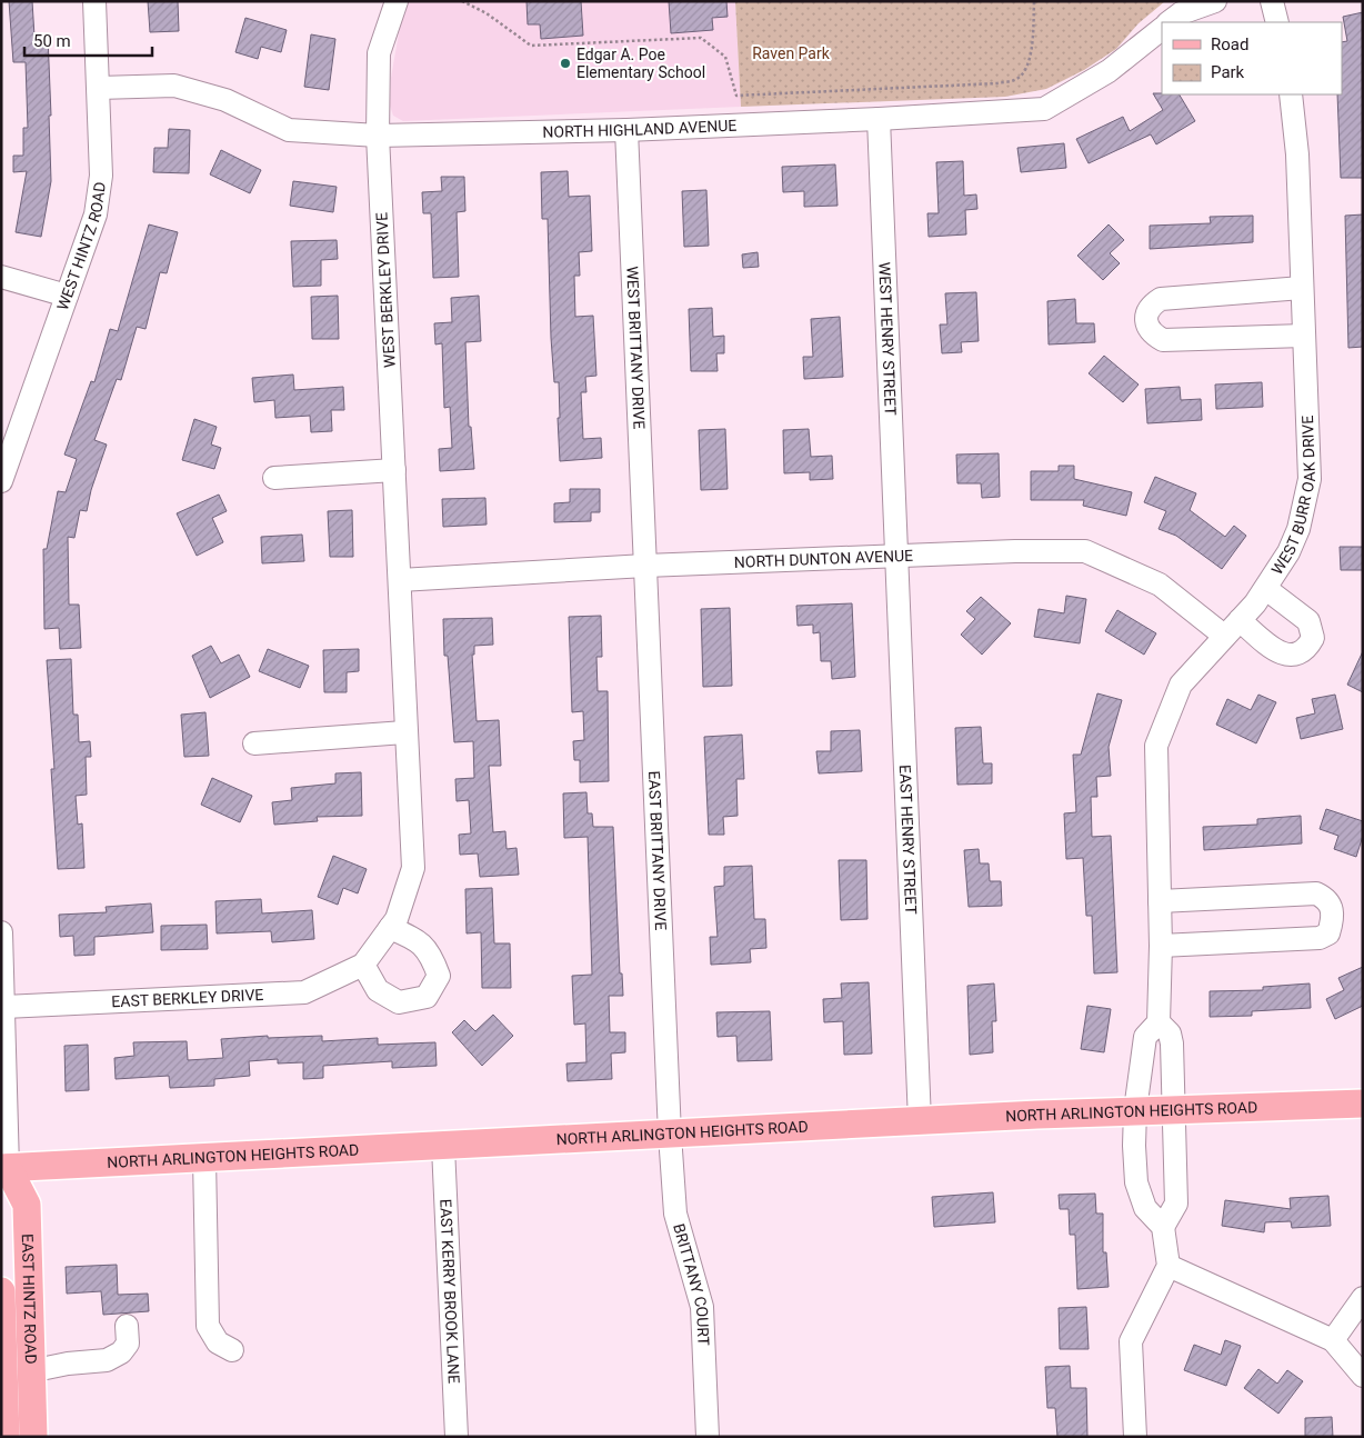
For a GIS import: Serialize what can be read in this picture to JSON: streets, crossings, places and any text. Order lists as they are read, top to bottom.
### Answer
{
  "streets": {
    "main road": ["NORTH ARLINGTON HEIGHTS ROAD", "EAST HINTZ ROAD"],
    "street": [
      "NORTH HIGHLAND AVENUE",
      "WEST HINTZ ROAD",
      "WEST BERKLEY DRIVE",
      "WEST HENRY STREET",
      "WEST BRITTANY DRIVE",
      "WEST BURR OAK DRIVE",
      "NORTH DUNTON AVENUE",
      "EAST HENRY STREET",
      "EAST BRITTANY DRIVE",
      "EAST BERKLEY DRIVE",
      "BRITTANY COURT",
      "EAST KERRY BROOK LANE"
    ]
  },
  "crossings": [
    ["NORTH HIGHLAND AVENUE", "WEST HINTZ ROAD"],
    ["NORTH HIGHLAND AVENUE", "WEST BERKLEY DRIVE"],
    ["NORTH HIGHLAND AVENUE", "WEST HENRY STREET"],
    ["NORTH HIGHLAND AVENUE", "WEST BRITTANY DRIVE"],
    ["WEST BERKLEY DRIVE", "NORTH DUNTON AVENUE"],
    ["WEST BERKLEY DRIVE", "EAST BERKLEY DRIVE"],
    ["WEST HENRY STREET", "NORTH DUNTON AVENUE"],
    ["WEST HENRY STREET", "EAST HENRY STREET"],
    ["WEST BRITTANY DRIVE", "NORTH DUNTON AVENUE"],
    ["WEST BRITTANY DRIVE", "EAST BRITTANY DRIVE"],
    ["WEST BURR OAK DRIVE", "NORTH DUNTON AVENUE"],
    ["NORTH DUNTON AVENUE", "EAST HENRY STREET"],
    ["NORTH DUNTON AVENUE", "EAST BRITTANY DRIVE"],
    ["NORTH DUNTON AVENUE", "EAST BERKLEY DRIVE"],
    ["EAST HENRY STREET", "NORTH ARLINGTON HEIGHTS ROAD"],
    ["EAST BRITTANY DRIVE", "NORTH ARLINGTON HEIGHTS ROAD"],
    ["EAST BRITTANY DRIVE", "BRITTANY COURT"],
    ["EAST BERKLEY DRIVE", "EAST HINTZ ROAD"],
    ["NORTH ARLINGTON HEIGHTS ROAD", "BRITTANY COURT"],
    ["NORTH ARLINGTON HEIGHTS ROAD", "EAST KERRY BROOK LANE"],
    ["NORTH ARLINGTON HEIGHTS ROAD", "EAST HINTZ ROAD"]
  ],
  "parks": ["Raven Park"],
  "places": ["Edgar A. Poe Elementary School"],
  "legend": ["Road", "Park"],
  "scale_bar": "50 m"
}
